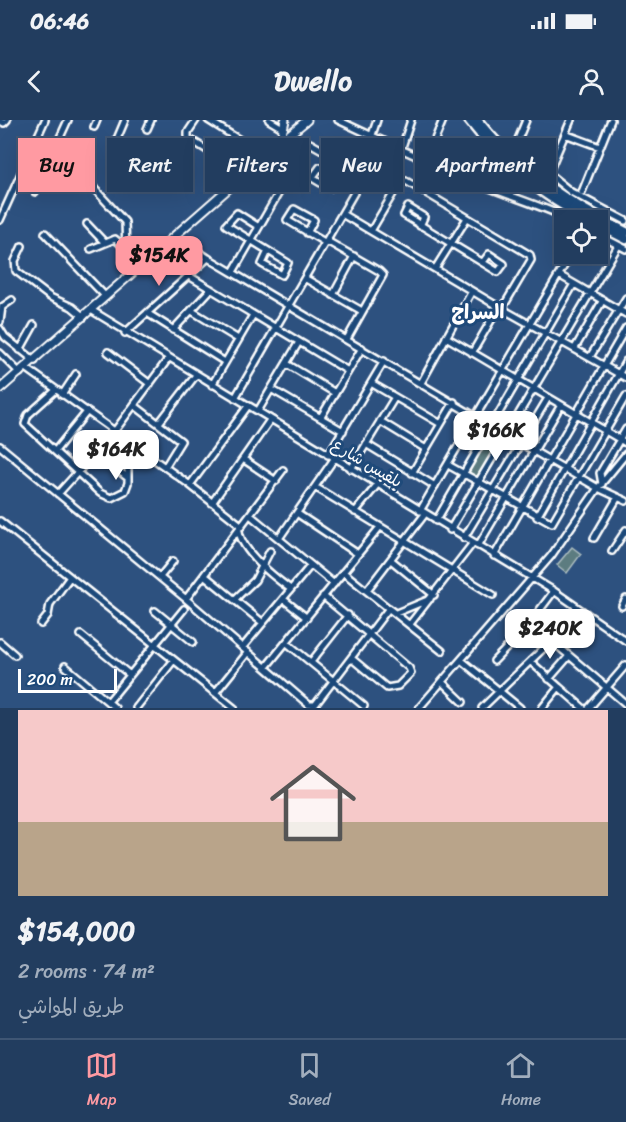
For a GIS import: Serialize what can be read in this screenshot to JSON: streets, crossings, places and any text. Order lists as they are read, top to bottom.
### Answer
{
  "streets": {
    "street": ["بلقيس شارع"]
  },
  "districts": ["السراج"],
  "scale_bar": "200 m",
  "page": {
    "status": "06:46",
    "header": "Dwello",
    "chip": [
      "Buy",
      "Rent",
      "Filters",
      "New",
      "Apartment"
    ],
    "price": [
      "$154K",
      "$166K",
      "$164K",
      "$240K"
    ],
    "scale": "200 m",
    "list": [
      {
        "name": "$154,000",
        "note": "2 rooms · 74 m² · طريق المواشي"
      }
    ],
    "tabs": ["Map", "Saved", "Home"]
  }
}
